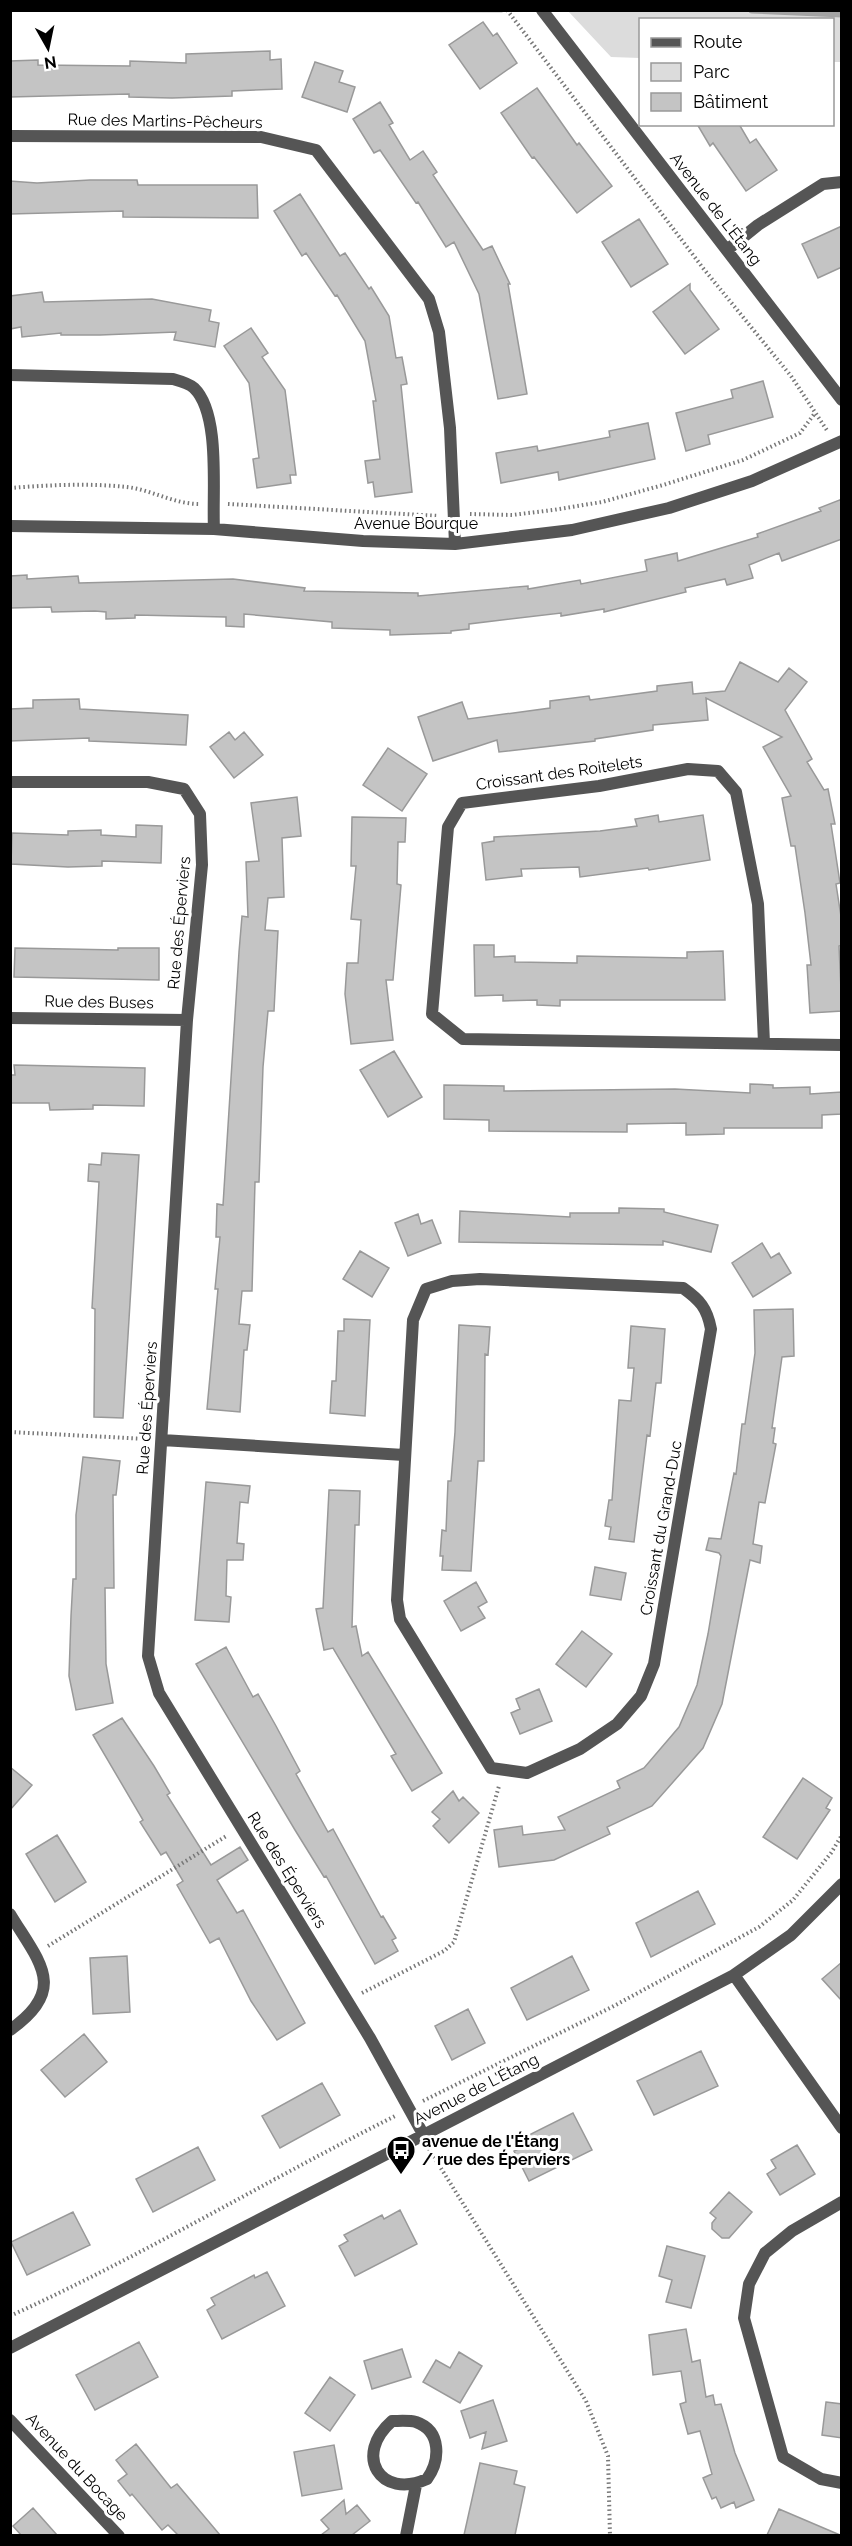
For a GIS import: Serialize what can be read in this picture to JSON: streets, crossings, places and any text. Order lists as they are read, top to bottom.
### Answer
{
  "streets": {
    "street": [
      "Rue des Martins-Pêcheurs",
      "Avenue de L'Étang",
      "Avenue Bourque",
      "Croissant des Roitelets",
      "Rue des Éperviers",
      "Rue des Buses",
      "Croissant du Grand-Duc",
      "Avenue du Bocage"
    ]
  },
  "crossings": [
    ["Rue des Martins-Pêcheurs", "Avenue Bourque"],
    ["Avenue de L'Étang", "Rue des Éperviers"],
    ["Rue des Éperviers", "Rue des Buses"]
  ],
  "places": {
    "bus stop": ["avenue de l'Étang / rue des Éperviers"]
  },
  "legend": ["Route", "Parc", "Bâtiment"],
  "north": "bottom"
}
